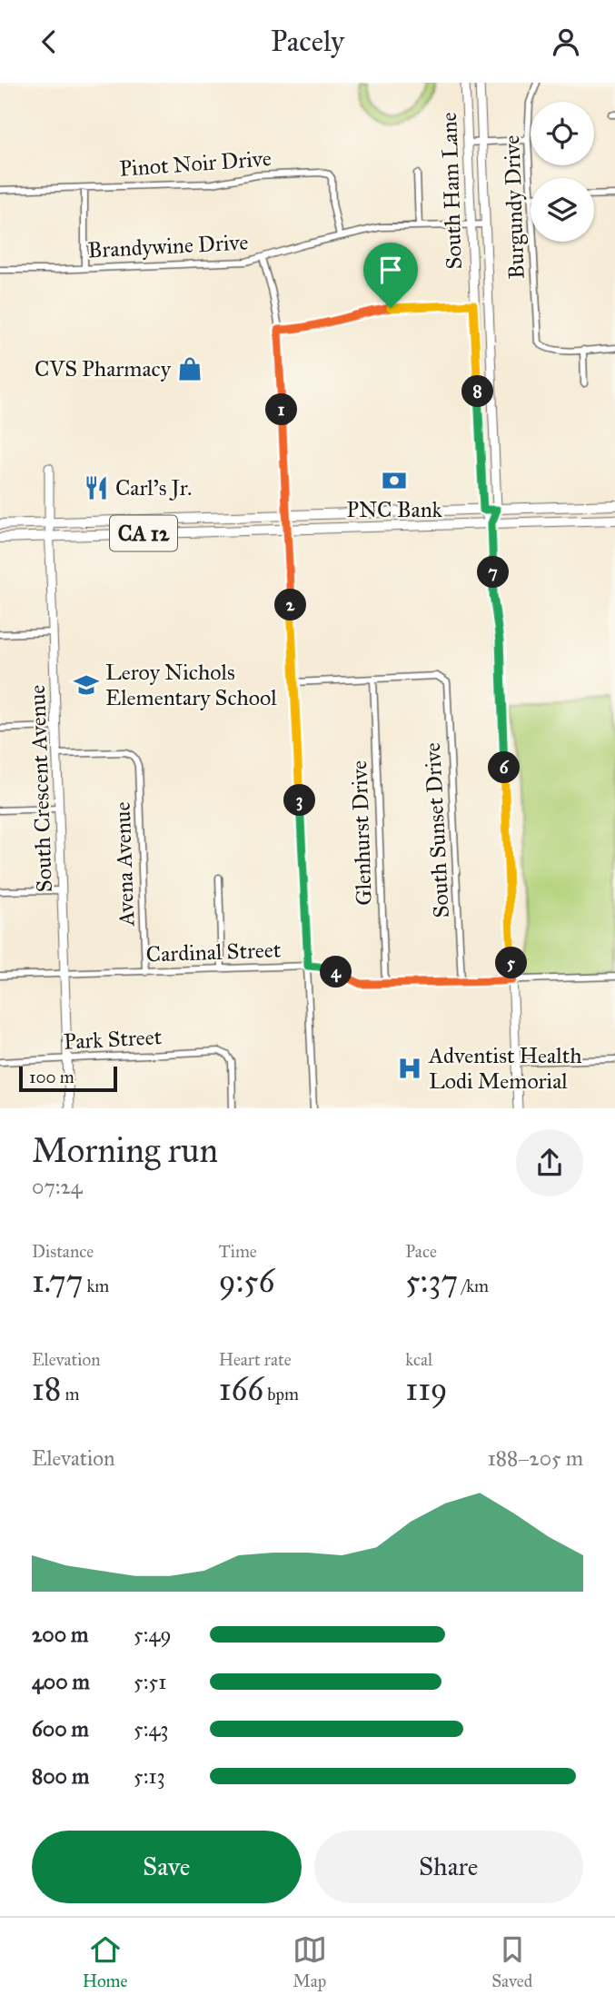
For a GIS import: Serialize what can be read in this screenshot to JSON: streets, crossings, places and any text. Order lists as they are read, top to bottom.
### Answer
{
  "streets": {
    "main road": ["South Ham Lane", "CA 12", "South Crescent Avenue"],
    "street": [
      "Pinot Noir Drive",
      "Burgundy Drive",
      "Brandywine Drive",
      "South Sunset Drive",
      "Glenhurst Drive",
      "Avena Avenue",
      "Cardinal Street",
      "Park Street"
    ]
  },
  "crossings": [
    ["Pinot Noir Drive", "Brandywine Drive"],
    ["South Ham Lane", "Brandywine Drive"],
    ["South Ham Lane", "CA 12"],
    ["South Ham Lane", "Cardinal Street"],
    ["CA 12", "South Crescent Avenue"],
    ["South Crescent Avenue", "Avena Avenue"],
    ["South Crescent Avenue", "Cardinal Street"],
    ["South Crescent Avenue", "Park Street"],
    ["South Sunset Drive", "Glenhurst Drive"],
    ["South Sunset Drive", "Cardinal Street"],
    ["Glenhurst Drive", "Cardinal Street"],
    ["Avena Avenue", "Cardinal Street"]
  ],
  "places": {
    "shop": ["CVS Pharmacy"],
    "bank": ["PNC Bank"],
    "restaurant": ["Carl's Jr."],
    "school or university": ["Leroy Nichols Elementary School"],
    "hospital": ["Adventist Health Lodi Memorial"]
  },
  "scale_bar": "100 m",
  "page": {
    "header": "Pacely",
    "pins": [
      "8",
      "1",
      "7",
      "2",
      "6",
      "3",
      "5",
      "4"
    ],
    "scale": "100 m",
    "heading": ["Morning run", "07:24"],
    "stats": [
      ["Distance", "1.77 km"],
      ["Time", "9:56"],
      ["Pace", "5:37 /km"],
      ["Elevation", "18 m"],
      ["Heart rate", "166 bpm"],
      ["kcal", "119"]
    ],
    "chart": ["Elevation", "188–205 m"],
    "list": [
      {
        "name": "200 m",
        "note": "5:49"
      },
      {
        "name": "400 m",
        "note": "5:51"
      },
      {
        "name": "600 m",
        "note": "5:43"
      },
      {
        "name": "800 m",
        "note": "5:13"
      }
    ],
    "buttons": ["Save", "Share"],
    "tabs": ["Home", "Map", "Saved"]
  }
}
